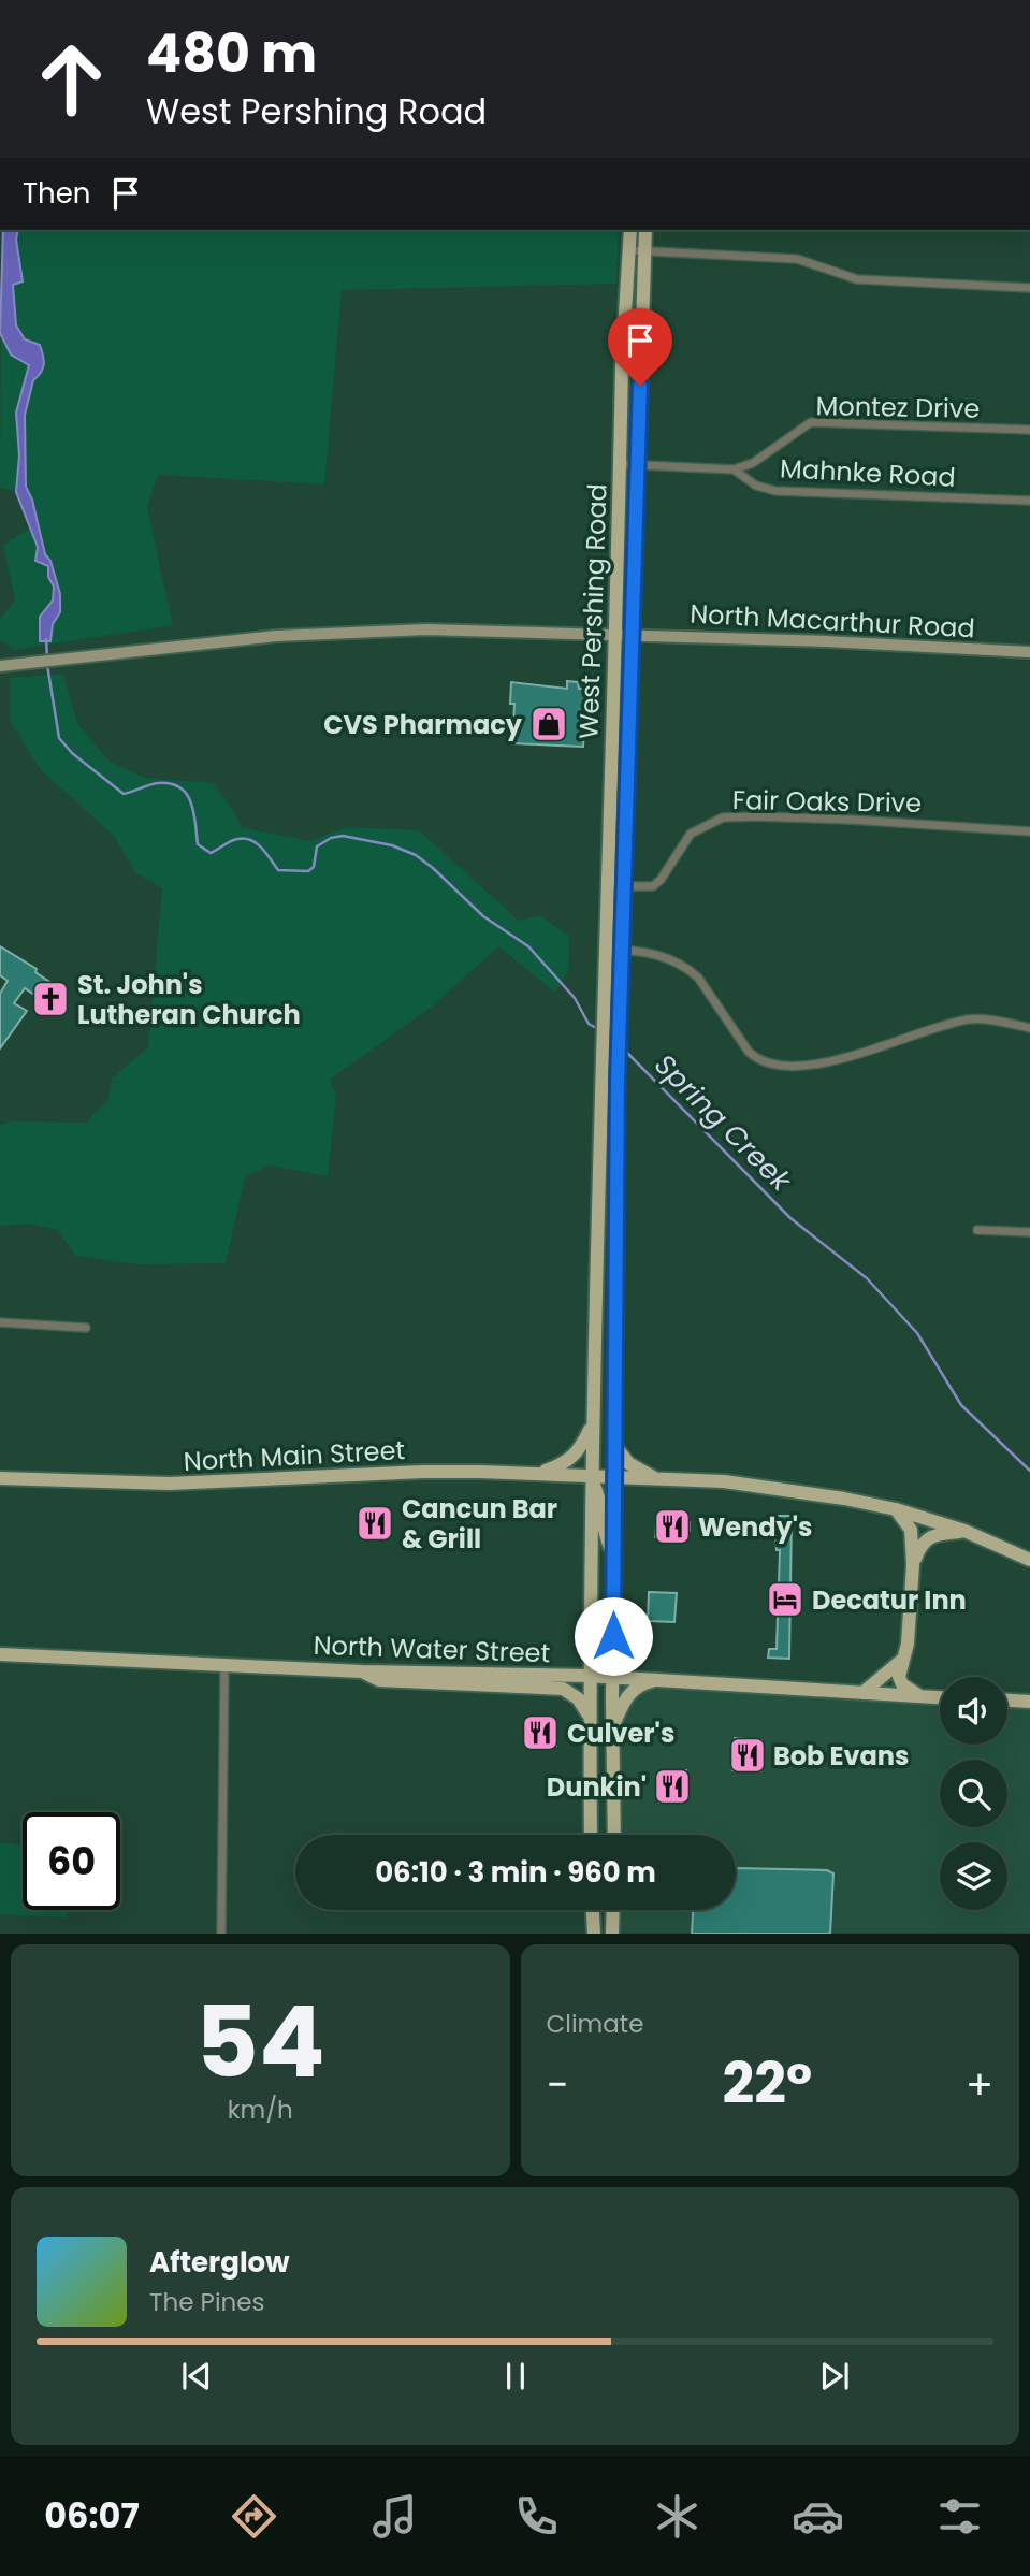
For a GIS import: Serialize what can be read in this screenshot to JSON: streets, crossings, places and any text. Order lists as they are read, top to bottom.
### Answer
{
  "streets": {
    "main road": ["West Pershing Road", "North Main Street", "North Water Street"],
    "street": [
      "Montez Drive",
      "Mahnke Road",
      "North Macarthur Road",
      "Fair Oaks Drive"
    ]
  },
  "crossings": [
    ["Montez Drive", "Mahnke Road"],
    ["Mahnke Road", "West Pershing Road"],
    ["West Pershing Road", "North Macarthur Road"],
    ["West Pershing Road", "Fair Oaks Drive"],
    ["West Pershing Road", "North Main Street"],
    ["West Pershing Road", "North Water Street"]
  ],
  "water": ["Spring Creek"],
  "places": {
    "shop": ["CVS Pharmacy"],
    "church": ["St. John's Lutheran Church"],
    "restaurant": [
      "Cancun Bar & Grill",
      "Wendy's",
      "Culver's",
      "Bob Evans",
      "Dunkin'"
    ],
    "hotel": ["Decatur Inn"]
  },
  "page": {
    "turn": ["480 m", "West Pershing Road"],
    "then": "Then",
    "limit": "60",
    "trip": "06:10 · 3 min · 960 m",
    "tile": [
      ["54", "km/h"],
      "Climate"
    ],
    "heat": ["−", "22°", "+"],
    "song": ["Afterglow", "The Pines"],
    "tabs": "06:07"
  }
}
